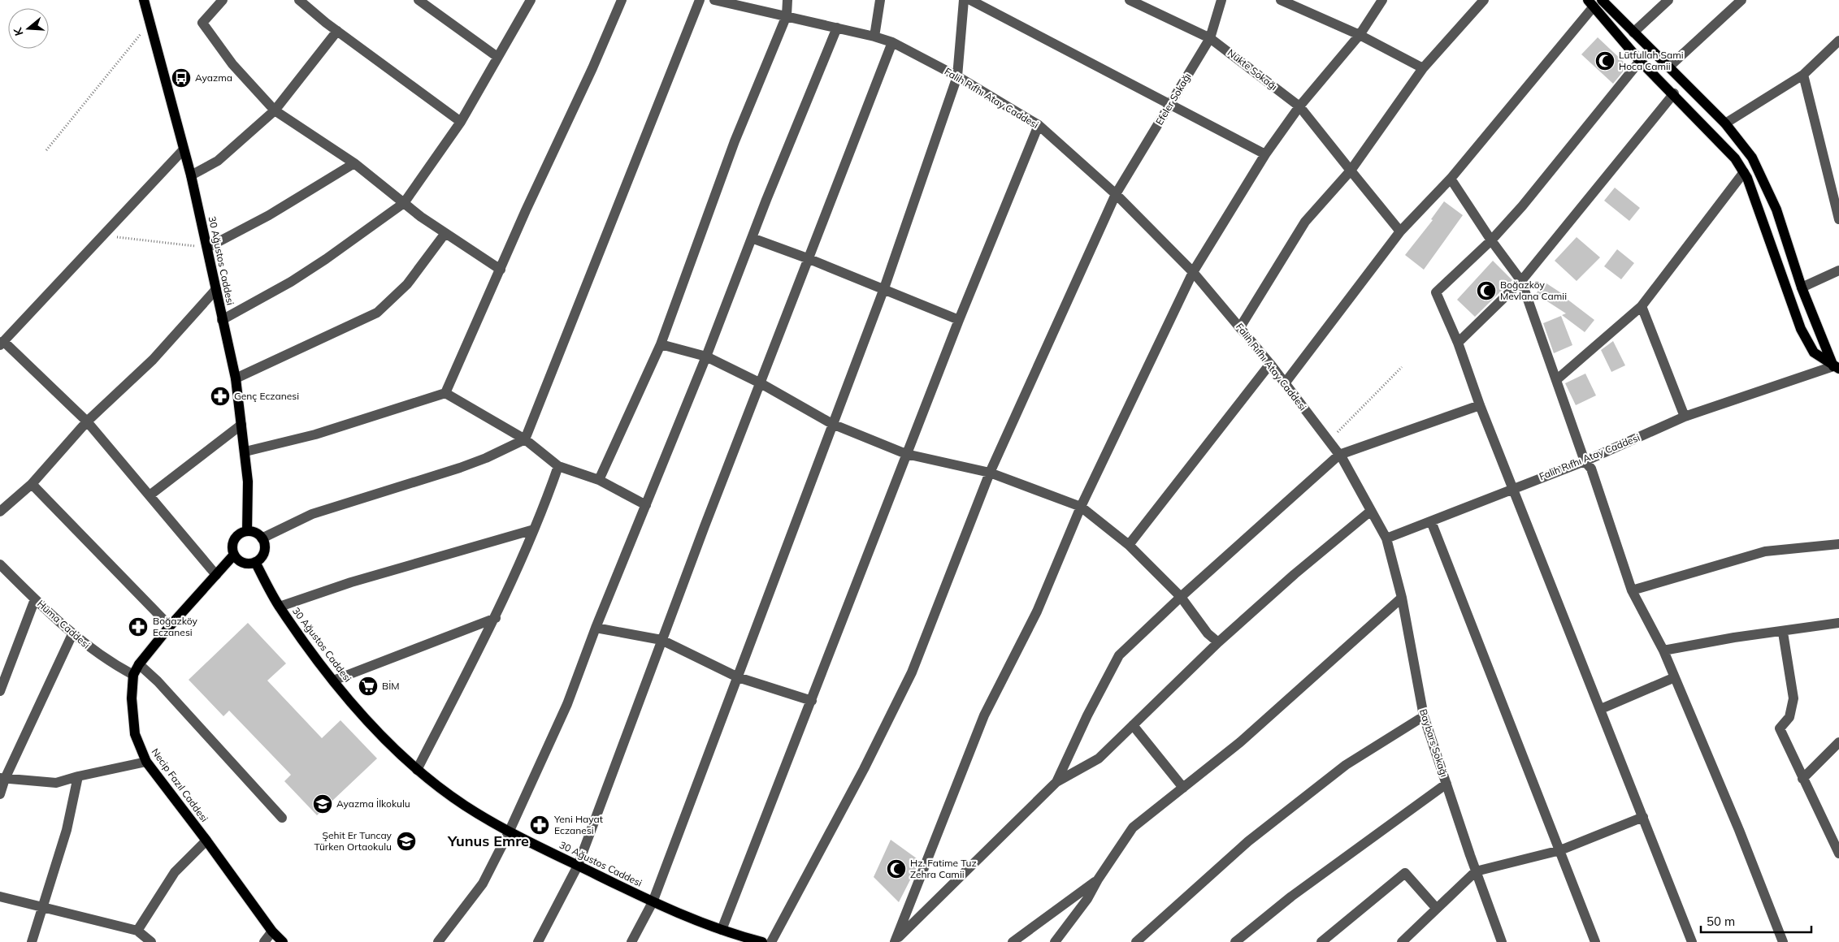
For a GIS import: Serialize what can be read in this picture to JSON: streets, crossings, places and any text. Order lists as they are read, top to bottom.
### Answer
{
  "streets": {
    "main road": ["30 Ağustos Caddesi", "Necip Fazıl Caddesi"],
    "street": [
      "Nükte Sokağı",
      "Falih Rıfhı Atay Caddesi",
      "Efeler Sokağı",
      "Hüma Caddesi",
      "Baybars Sokağı"
    ]
  },
  "crossings": [
    ["Nükte Sokağı", "Efeler Sokağı"],
    ["Falih Rıfhı Atay Caddesi", "Efeler Sokağı"],
    ["Falih Rıfhı Atay Caddesi", "Baybars Sokağı"],
    ["30 Ağustos Caddesi", "Necip Fazıl Caddesi"],
    ["Hüma Caddesi", "Necip Fazıl Caddesi"]
  ],
  "districts": ["Yunus Emre"],
  "places": {
    "mosque": ["Lütfullah Sami Hoca Camii", "Boğazköy Mevlana Camii", "Hz. Fatime Tuz Zehra Camii"],
    "bus stop": ["Ayazma"],
    "pharmacy": ["Genç Eczanesi", "Boğazköy Eczanesi", "Yeni Hayat Eczanesi"],
    "supermarket": ["BİM"],
    "school or university": ["Ayazma İlkokulu", "Şehit Er Tuncay Türken Ortaokulu"]
  },
  "scale_bar": "50 m",
  "north": "left"
}
